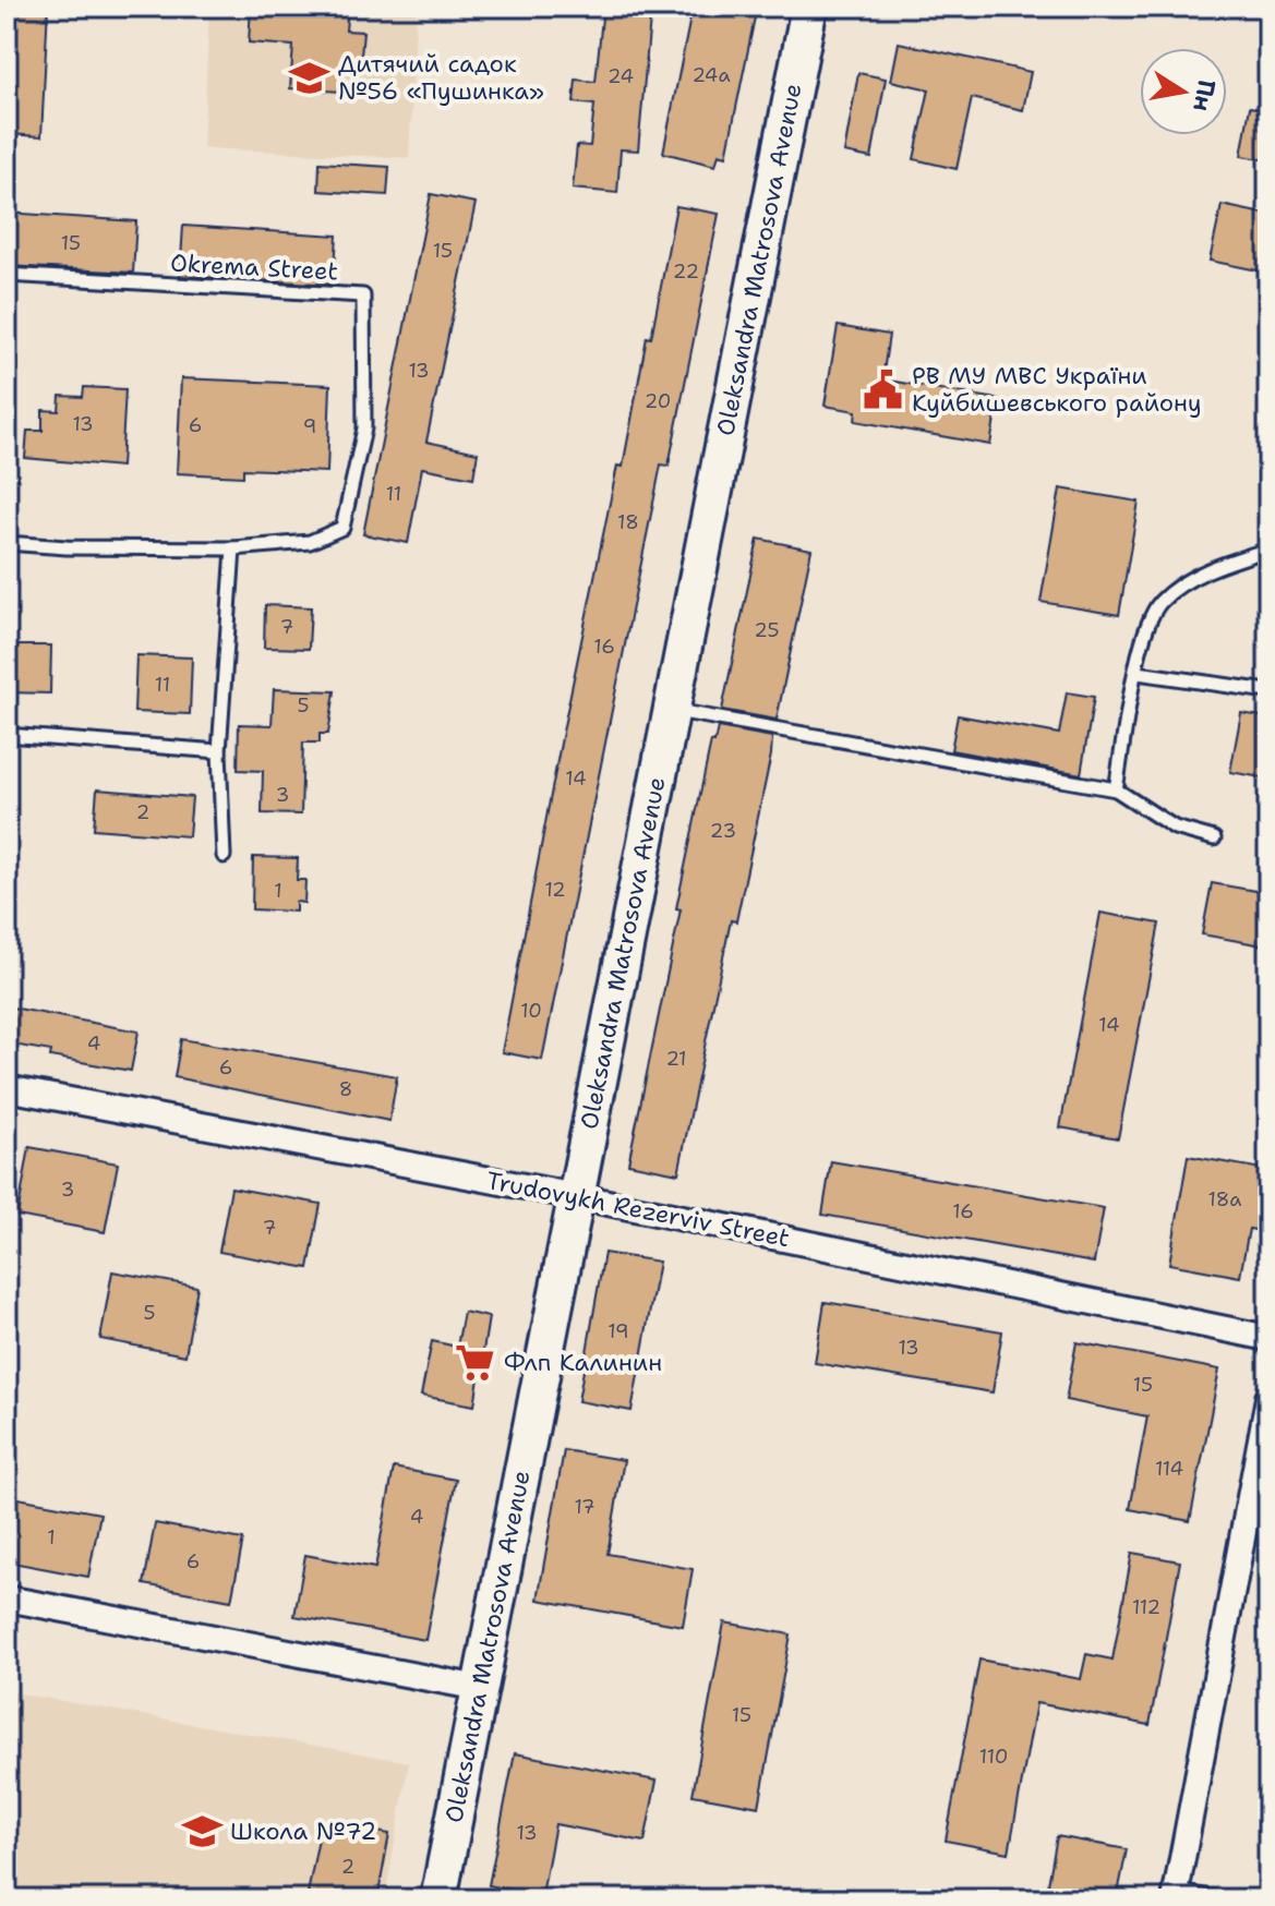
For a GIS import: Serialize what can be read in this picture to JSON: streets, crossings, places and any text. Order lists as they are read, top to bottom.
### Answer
{
  "streets": {
    "main road": ["Oleksandra Matrosova Avenue"],
    "street": ["Trudovykh Rezerviv Street"],
    "lane": ["Okrema Street"]
  },
  "crossings": [
    ["Oleksandra Matrosova Avenue", "Trudovykh Rezerviv Street"]
  ],
  "places": {
    "school or university": ["Дитячий садок №56 «Пушинка»", "Школа №72"],
    "public building": ["РВ МУ МВС України Куйбишевського району"],
    "supermarket": ["Флп Калинин"]
  },
  "house_numbers": [
    "24а",
    "24",
    "15",
    "15",
    "22",
    "13",
    "20",
    "13",
    "6",
    "9",
    "11",
    "18",
    "7",
    "25",
    "16",
    "11",
    "5",
    "14",
    "3",
    "2",
    "23",
    "12",
    "1",
    "10",
    "14",
    "4",
    "21",
    "6",
    "8",
    "3",
    "18а",
    "16",
    "7",
    "5",
    "19",
    "13",
    "15",
    "114",
    "17",
    "4",
    "1",
    "6",
    "112",
    "15",
    "110",
    "13",
    "2"
  ],
  "north": "right"
}
